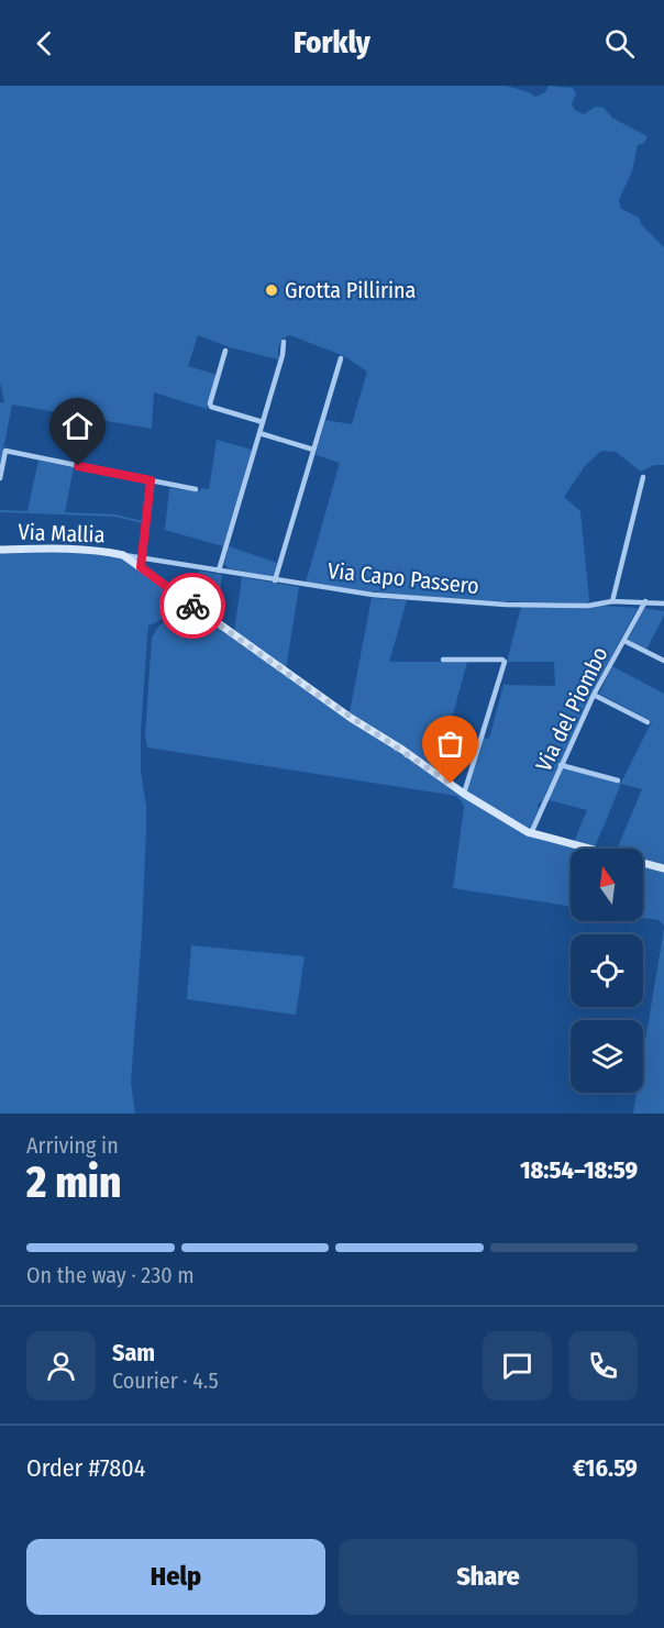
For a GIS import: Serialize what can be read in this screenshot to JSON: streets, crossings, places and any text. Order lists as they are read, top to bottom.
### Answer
{
  "streets": {
    "street": ["Via Mallia", "Via Capo Passero", "Via del Piombo"]
  },
  "crossings": [
    ["Via Mallia", "Via Capo Passero"],
    ["Via Mallia", "Via del Piombo"],
    ["Via Capo Passero", "Via del Piombo"]
  ],
  "places": ["Grotta Pillirina"],
  "north": "top",
  "page": {
    "header": "Forkly",
    "heading": ["2 min", "Arriving in", "18:54–18:59"],
    "panel": [
      "Sam",
      "Courier · 4.5",
      "Order #7804",
      "€16.59"
    ],
    "bar": "On the way · 230 m",
    "buttons": ["Help", "Share"]
  }
}
